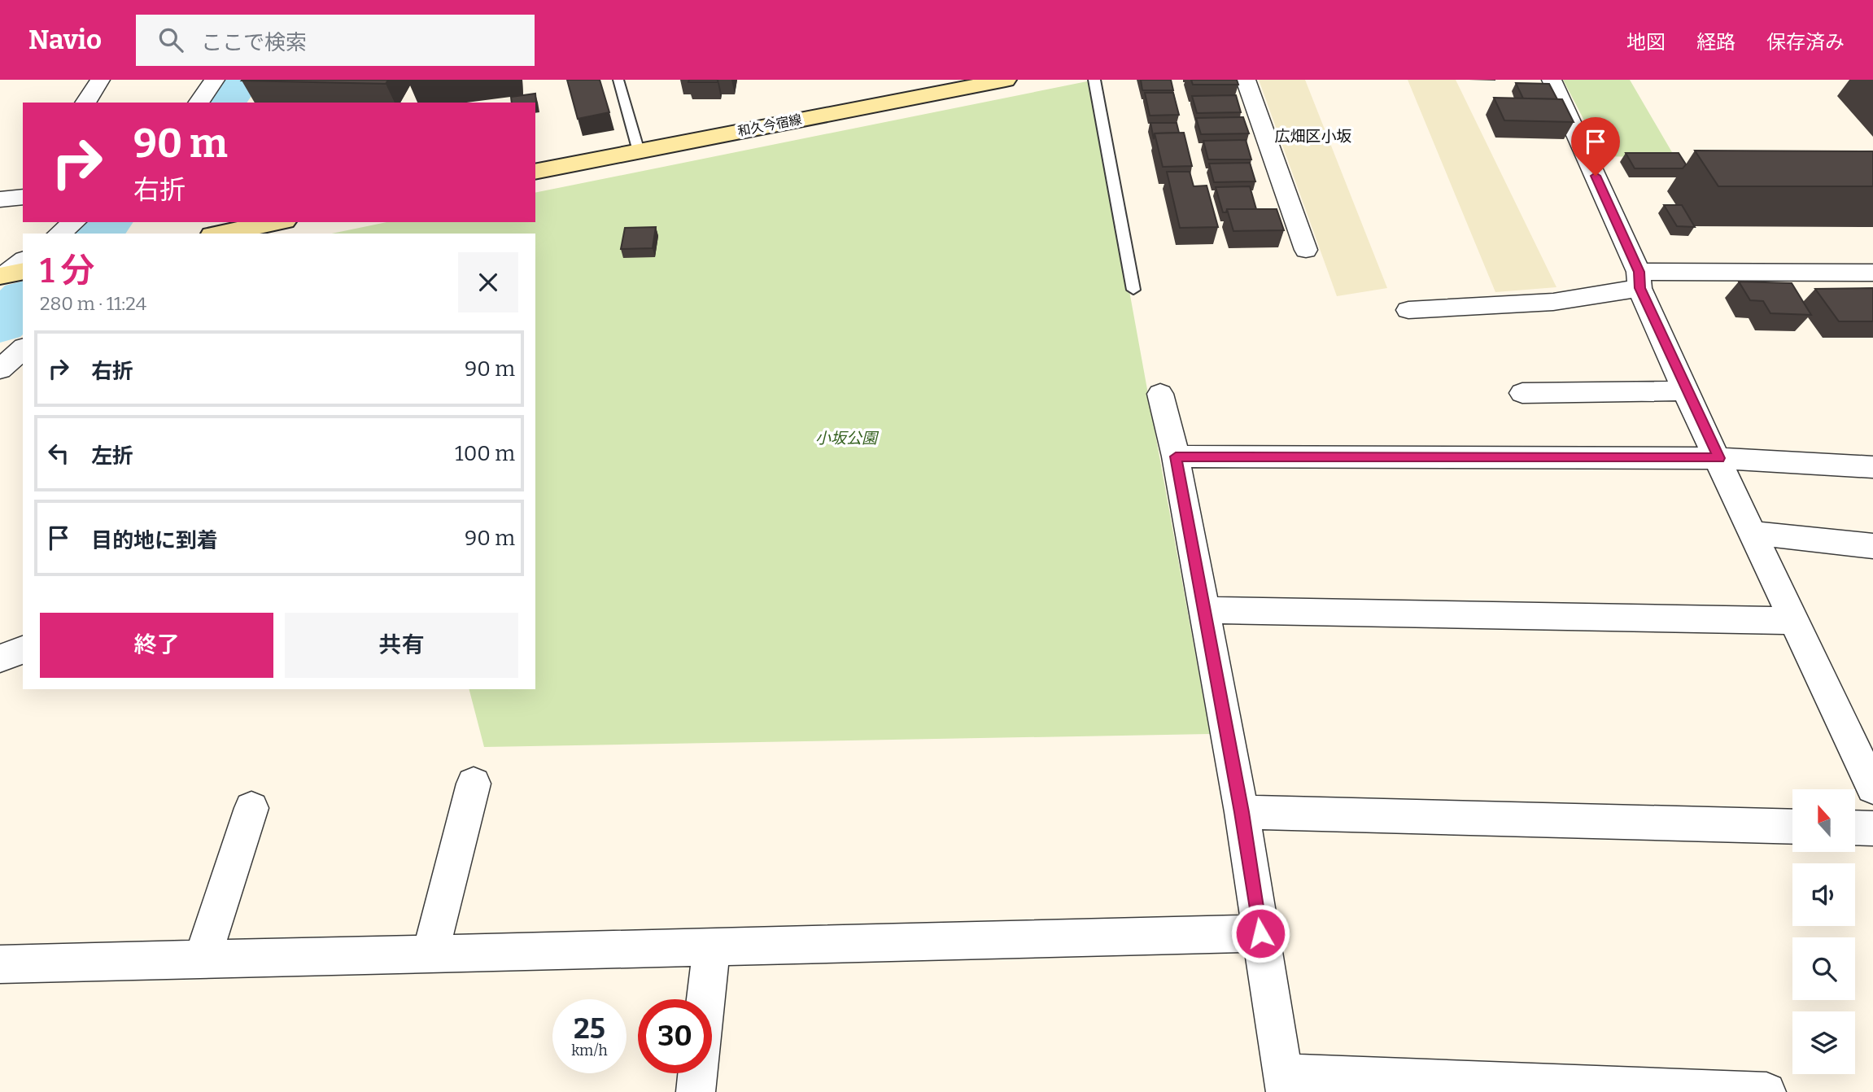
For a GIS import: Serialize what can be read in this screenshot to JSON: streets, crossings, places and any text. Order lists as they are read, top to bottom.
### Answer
{
  "streets": {
    "main road": ["和久今宿線"]
  },
  "districts": ["広畑区小坂"],
  "parks": ["小坂公園"],
  "north": "top",
  "page": {
    "header": "Navio",
    "search": "ここで検索",
    "nav": ["地図", "経路", "保存済み"],
    "turn": ["90 m", "右折"],
    "heading": ["1 分", "280 m · 11:24"],
    "list": [
      {
        "name": "右折",
        "value": "90 m"
      },
      {
        "name": "左折",
        "value": "100 m"
      },
      {
        "name": "目的地に到着",
        "value": "90 m"
      }
    ],
    "buttons": ["終了", "共有"],
    "speed": "25 km/h",
    "limit": "30"
  }
}
